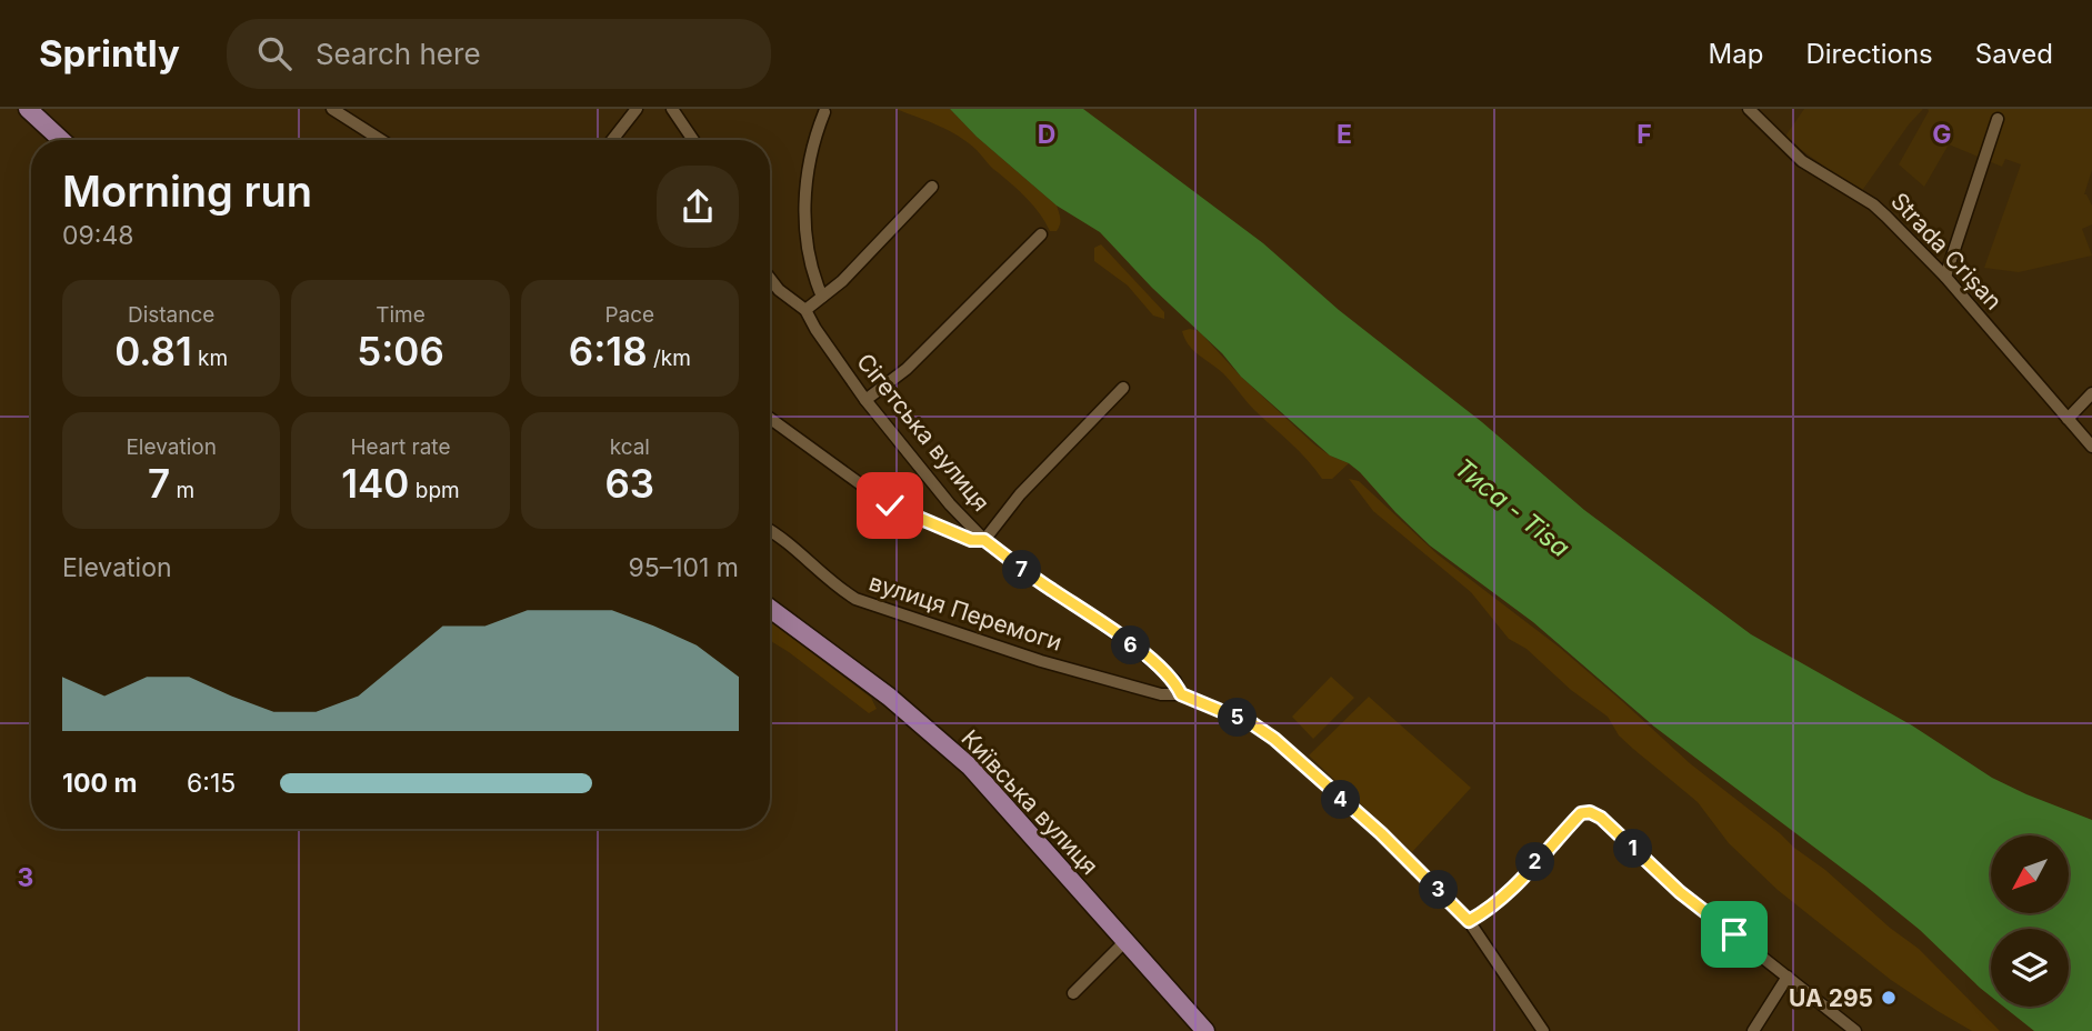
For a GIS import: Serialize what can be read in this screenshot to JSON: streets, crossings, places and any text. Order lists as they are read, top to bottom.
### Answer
{
  "streets": {
    "main road": ["Київська вулиця"],
    "street": ["Strada Crișan", "Сігетська вулиця", "вулиця Перемоги"]
  },
  "crossings": [
    ["Сігетська вулиця", "вулиця Перемоги"]
  ],
  "water": ["Тиса - Tisa"],
  "places": ["UA 295"],
  "north": "bottom left",
  "page": {
    "header": "Sprintly",
    "search": "Search here",
    "nav": ["Map", "Directions", "Saved"],
    "heading": ["Morning run", "09:48"],
    "stats": [
      ["Distance", "0.81 km"],
      ["Time", "5:06"],
      ["Pace", "6:18 /km"],
      ["Elevation", "7 m"],
      ["Heart rate", "140 bpm"],
      ["kcal", "63"]
    ],
    "chart": ["Elevation", "95–101 m"],
    "pins": [
      "7",
      "6",
      "5",
      "4",
      "1",
      "2",
      "3"
    ],
    "list": [
      {
        "name": "100 m",
        "note": "6:15"
      }
    ]
  },
  "grid": {
    "columns": [
      "D",
      "E",
      "F",
      "G"
    ],
    "rows": ["3"]
  }
}
